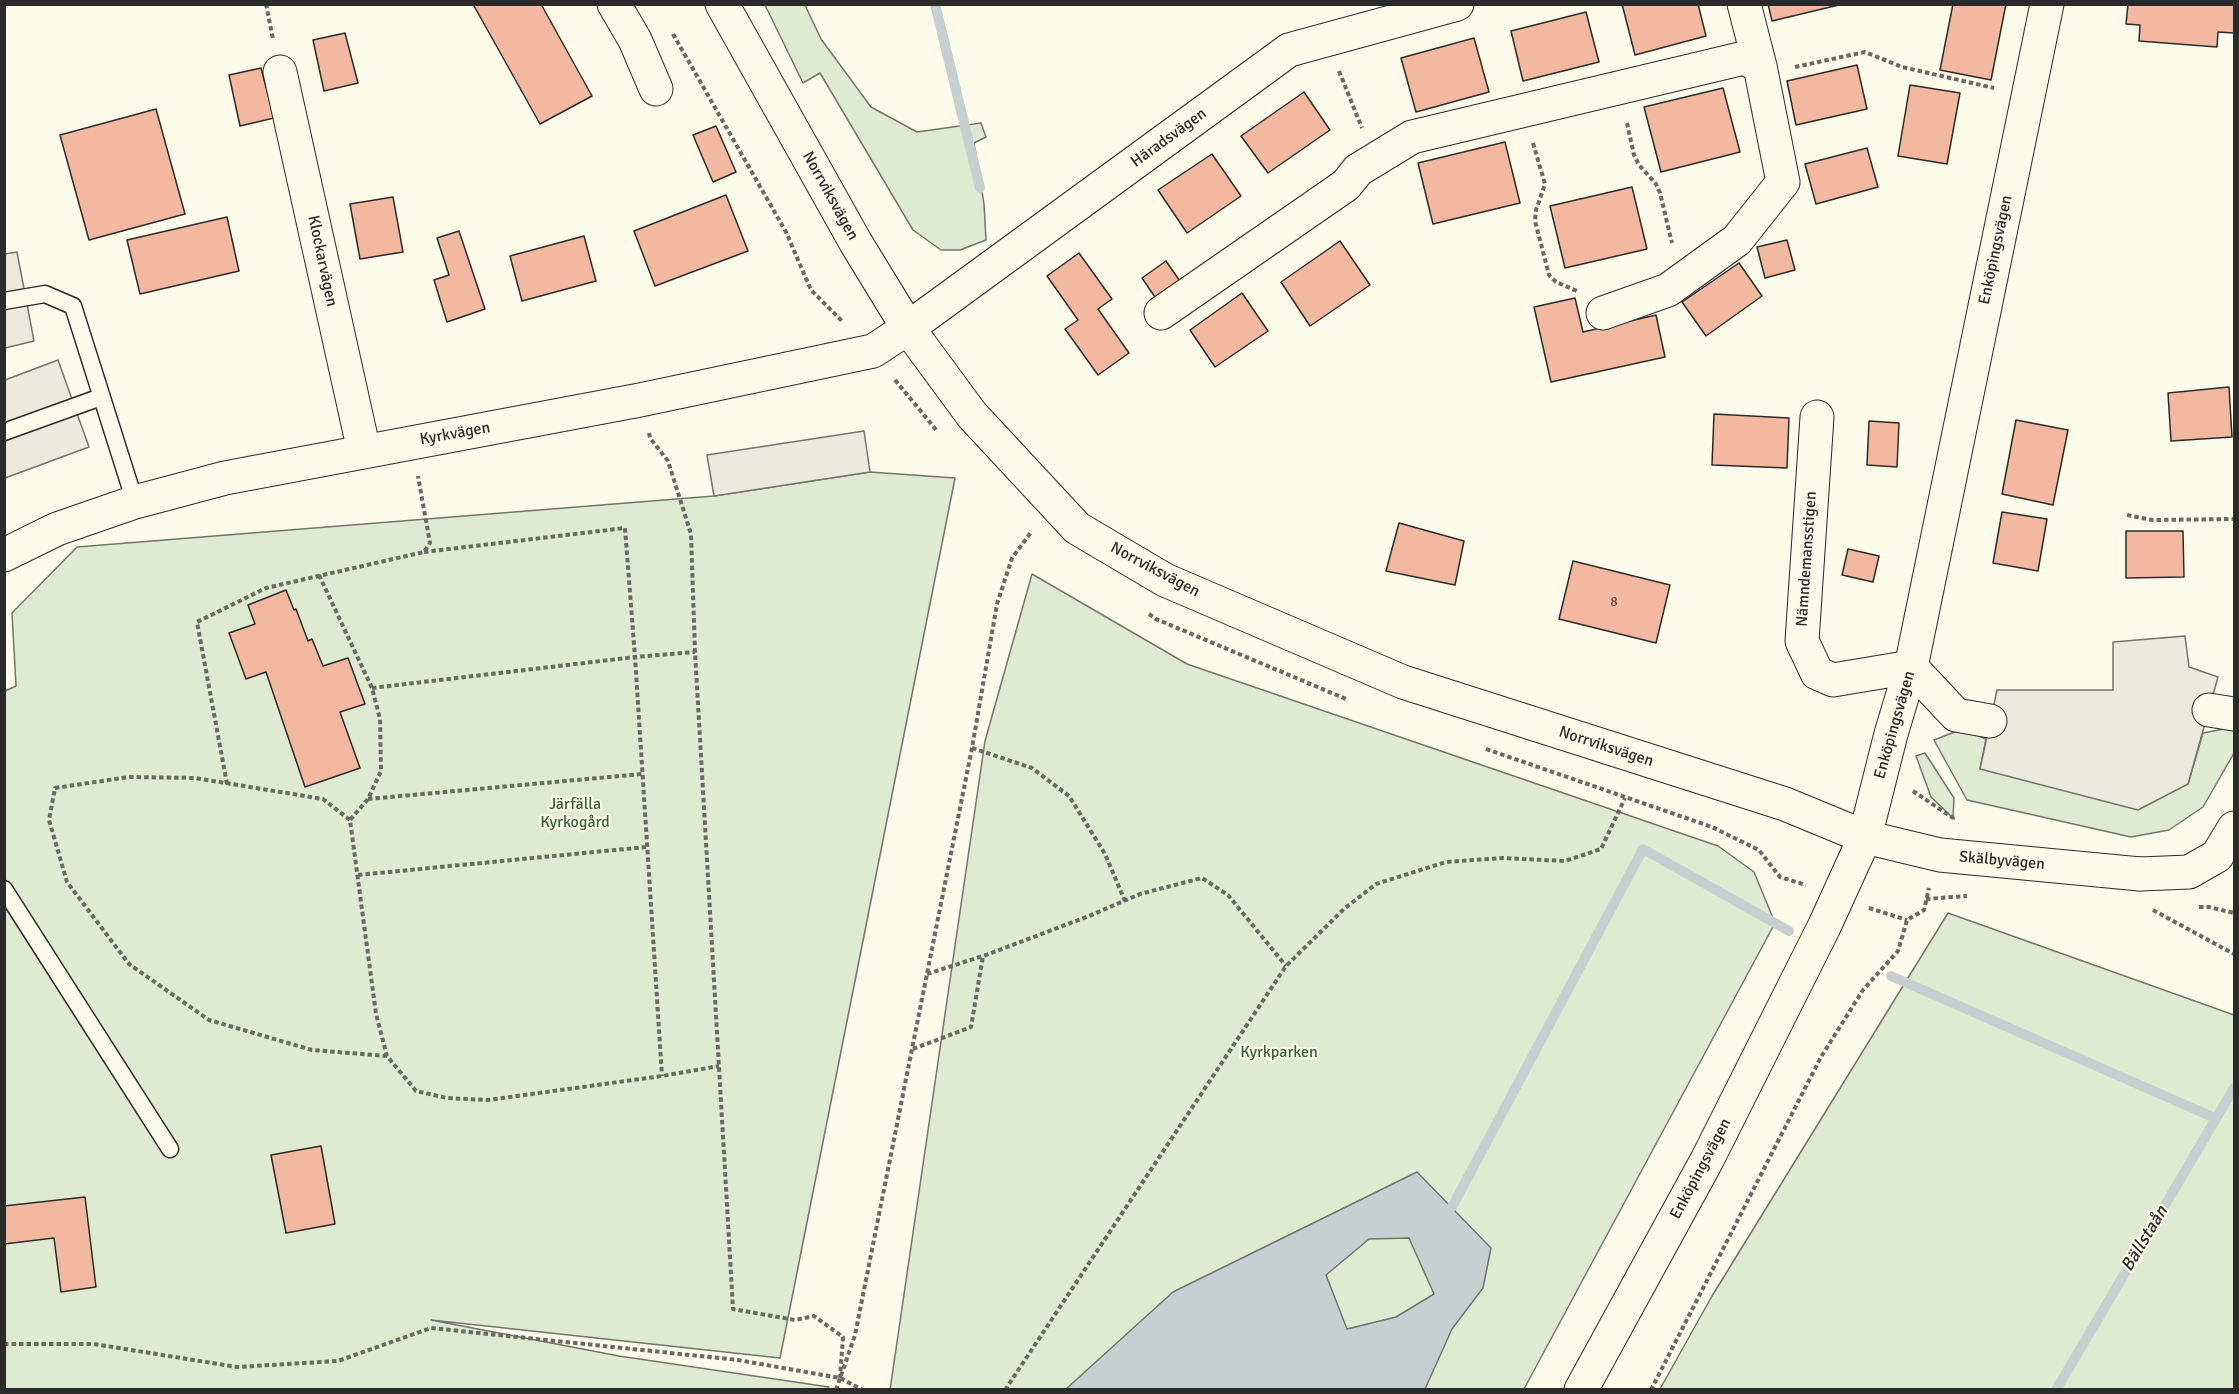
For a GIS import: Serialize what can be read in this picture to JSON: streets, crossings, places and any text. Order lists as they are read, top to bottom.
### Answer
{
  "streets": {
    "street": [
      "Häradsvägen",
      "Norrviksvägen",
      "Enköpingsvägen",
      "Klockarvägen",
      "Kyrkvägen",
      "Nämndemansstigen",
      "Skälbyvägen"
    ]
  },
  "crossings": [
    ["Häradsvägen", "Norrviksvägen"],
    ["Häradsvägen", "Kyrkvägen"],
    ["Norrviksvägen", "Enköpingsvägen"],
    ["Norrviksvägen", "Kyrkvägen"],
    ["Norrviksvägen", "Skälbyvägen"],
    ["Enköpingsvägen", "Nämndemansstigen"],
    ["Enköpingsvägen", "Skälbyvägen"],
    ["Klockarvägen", "Kyrkvägen"]
  ],
  "water": ["Bällstaån"],
  "parks": ["Järfälla Kyrkogård", "Kyrkparken"],
  "house_numbers": ["8"]
}
